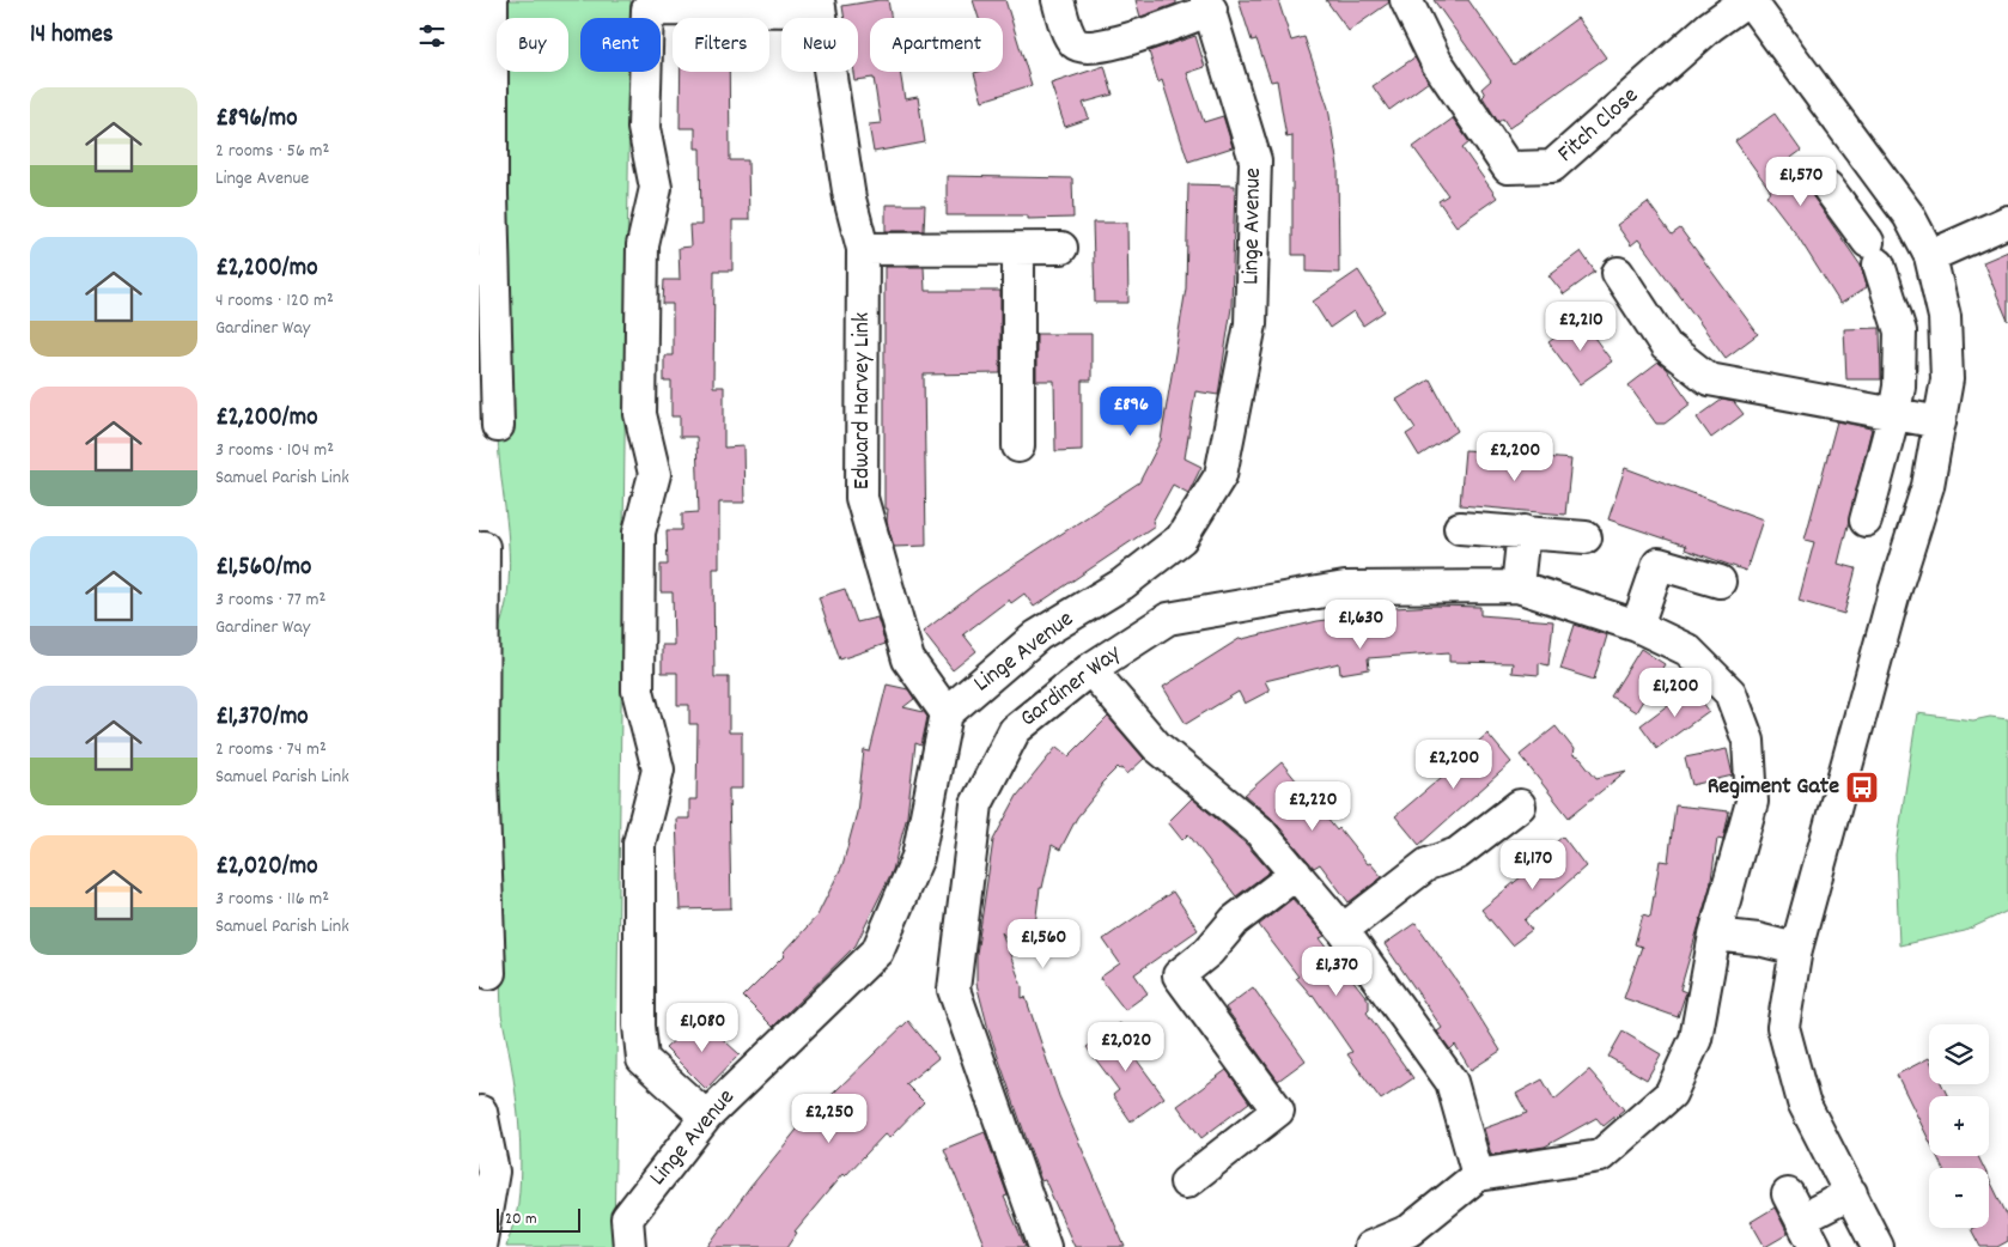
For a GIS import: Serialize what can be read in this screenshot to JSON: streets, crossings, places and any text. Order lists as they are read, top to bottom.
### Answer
{
  "streets": {
    "street": [
      "Fitch Close",
      "Linge Avenue",
      "Edward Harvey Link",
      "Gardiner Way"
    ]
  },
  "crossings": [
    ["Linge Avenue", "Edward Harvey Link"]
  ],
  "places": {
    "bus stop": ["Regiment Gate"]
  },
  "scale_bar": "20 m",
  "page": {
    "heading": "14 homes",
    "chip": [
      "Buy",
      "Rent",
      "Filters",
      "New",
      "Apartment"
    ],
    "list": [
      {
        "name": "£896/mo",
        "note": "2 rooms · 56 m² · Linge Avenue"
      },
      {
        "name": "£2,200/mo",
        "note": "4 rooms · 120 m² · Gardiner Way"
      },
      {
        "name": "£2,200/mo",
        "note": "3 rooms · 104 m² · Samuel Parish Link"
      },
      {
        "name": "£1,560/mo",
        "note": "3 rooms · 77 m² · Gardiner Way"
      },
      {
        "name": "£1,370/mo",
        "note": "2 rooms · 74 m² · Samuel Parish Link"
      },
      {
        "name": "£2,020/mo",
        "note": "3 rooms · 116 m² · Samuel Parish Link"
      }
    ],
    "price": [
      "£1,570",
      "£2,210",
      "£896",
      "£2,200",
      "£1,630",
      "£1,200",
      "£2,200",
      "£2,220",
      "£1,170",
      "£1,560",
      "£1,370",
      "£1,080",
      "£2,020",
      "£2,250"
    ],
    "map_buttons": ["+", "−"],
    "scale": "20 m"
  }
}
